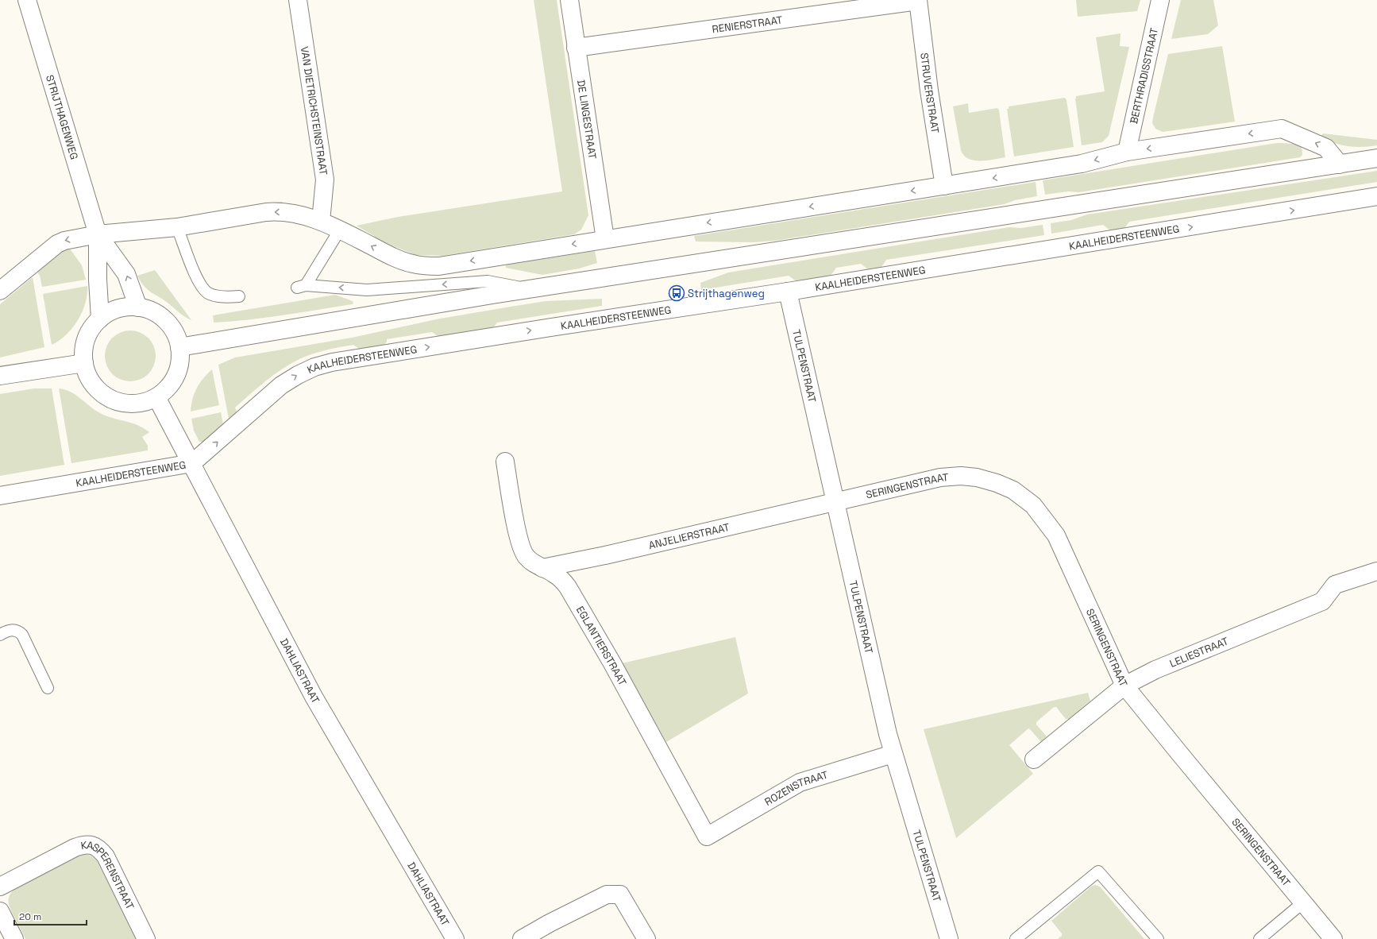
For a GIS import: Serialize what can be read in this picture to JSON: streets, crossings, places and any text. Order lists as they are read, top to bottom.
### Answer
{
  "streets": {
    "street": [
      "RENIERSTRAAT",
      "BERTHRADISSTRAAT",
      "STRUVERSTRAAT",
      "VAN DIETRICHSTEINSTRAAT",
      "STRIJTHAGENWEG",
      "DE LINGESTRAAT",
      "KAALHEIDERSTEENWEG",
      "TULPENSTRAAT",
      "SERINGENSTRAAT",
      "ANJELIERSTRAAT",
      "EGLANTIERSTRAAT",
      "LELIESTRAAT",
      "DAHLIASTRAAT",
      "ROZENSTRAAT",
      "KASPERENSTRAAT"
    ]
  },
  "crossings": [
    ["RENIERSTRAAT", "STRUVERSTRAAT"],
    ["RENIERSTRAAT", "DE LINGESTRAAT"],
    ["STRIJTHAGENWEG", "DAHLIASTRAAT"],
    ["KAALHEIDERSTEENWEG", "TULPENSTRAAT"],
    ["KAALHEIDERSTEENWEG", "DAHLIASTRAAT"],
    ["TULPENSTRAAT", "SERINGENSTRAAT"],
    ["TULPENSTRAAT", "ANJELIERSTRAAT"],
    ["TULPENSTRAAT", "ROZENSTRAAT"],
    ["SERINGENSTRAAT", "ANJELIERSTRAAT"],
    ["SERINGENSTRAAT", "LELIESTRAAT"],
    ["ANJELIERSTRAAT", "EGLANTIERSTRAAT"],
    ["EGLANTIERSTRAAT", "ROZENSTRAAT"]
  ],
  "places": {
    "bus stop": ["Strijthagenweg"]
  },
  "scale_bar": "20 m"
}
